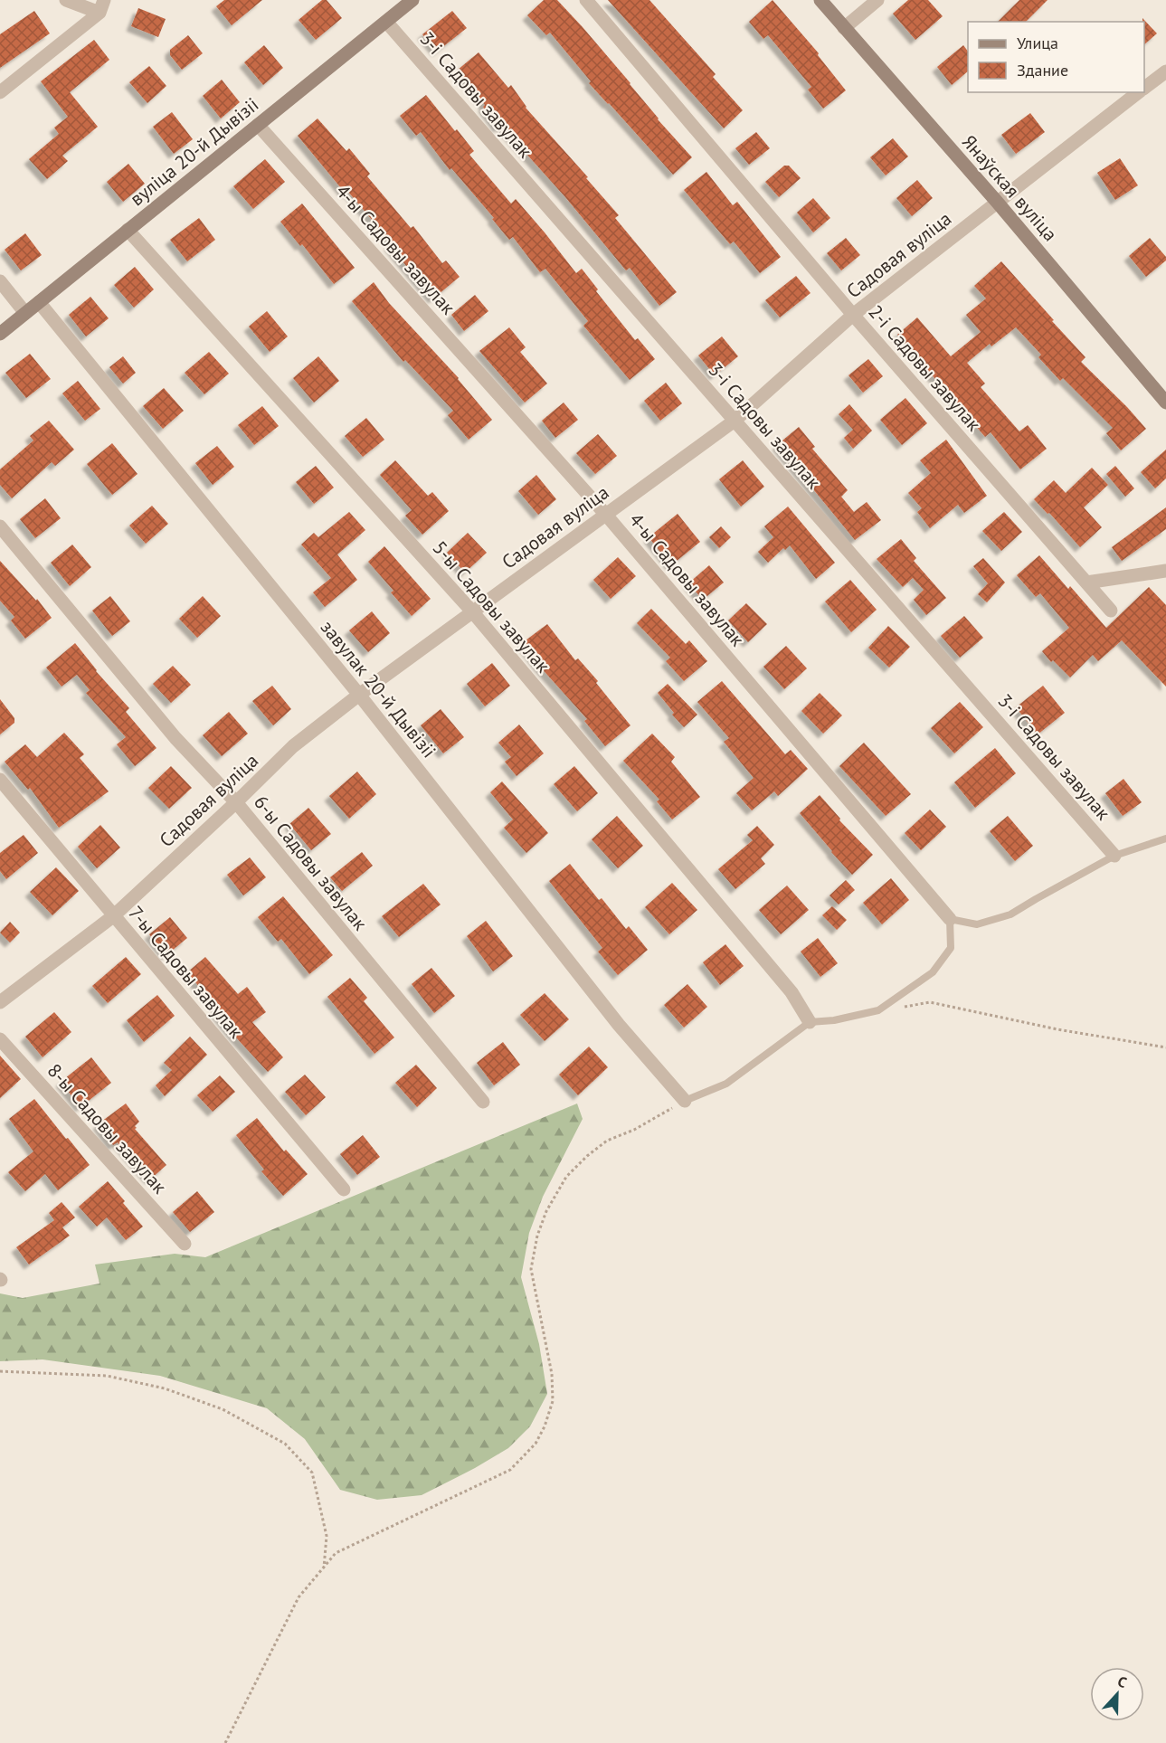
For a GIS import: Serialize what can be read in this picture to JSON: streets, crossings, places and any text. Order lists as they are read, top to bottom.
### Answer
{
  "streets": {
    "street": [
      "3-і Садовы завулак",
      "вуліца 20-й Дывізіі",
      "Янаўская вуліца",
      "4-ы Садовы завулак",
      "Садовая вуліца",
      "2-і Садовы завулак",
      "5-ы Садовы завулак",
      "завулак 20-й Дывізіі",
      "6-ы Садовы завулак",
      "7-ы Садовы завулак",
      "8-ы Садовы завулак"
    ]
  },
  "crossings": [
    ["3-і Садовы завулак", "вуліца 20-й Дывізіі"],
    ["3-і Садовы завулак", "Садовая вуліца"],
    ["вуліца 20-й Дывізіі", "4-ы Садовы завулак"],
    ["вуліца 20-й Дывізіі", "5-ы Садовы завулак"],
    ["вуліца 20-й Дывізіі", "завулак 20-й Дывізіі"],
    ["Янаўская вуліца", "Садовая вуліца"],
    ["4-ы Садовы завулак", "Садовая вуліца"],
    ["Садовая вуліца", "2-і Садовы завулак"],
    ["Садовая вуліца", "5-ы Садовы завулак"],
    ["Садовая вуліца", "завулак 20-й Дывізіі"],
    ["Садовая вуліца", "6-ы Садовы завулак"],
    ["Садовая вуліца", "7-ы Садовы завулак"]
  ],
  "legend": ["Улица", "Здание"],
  "north": "top"
}
